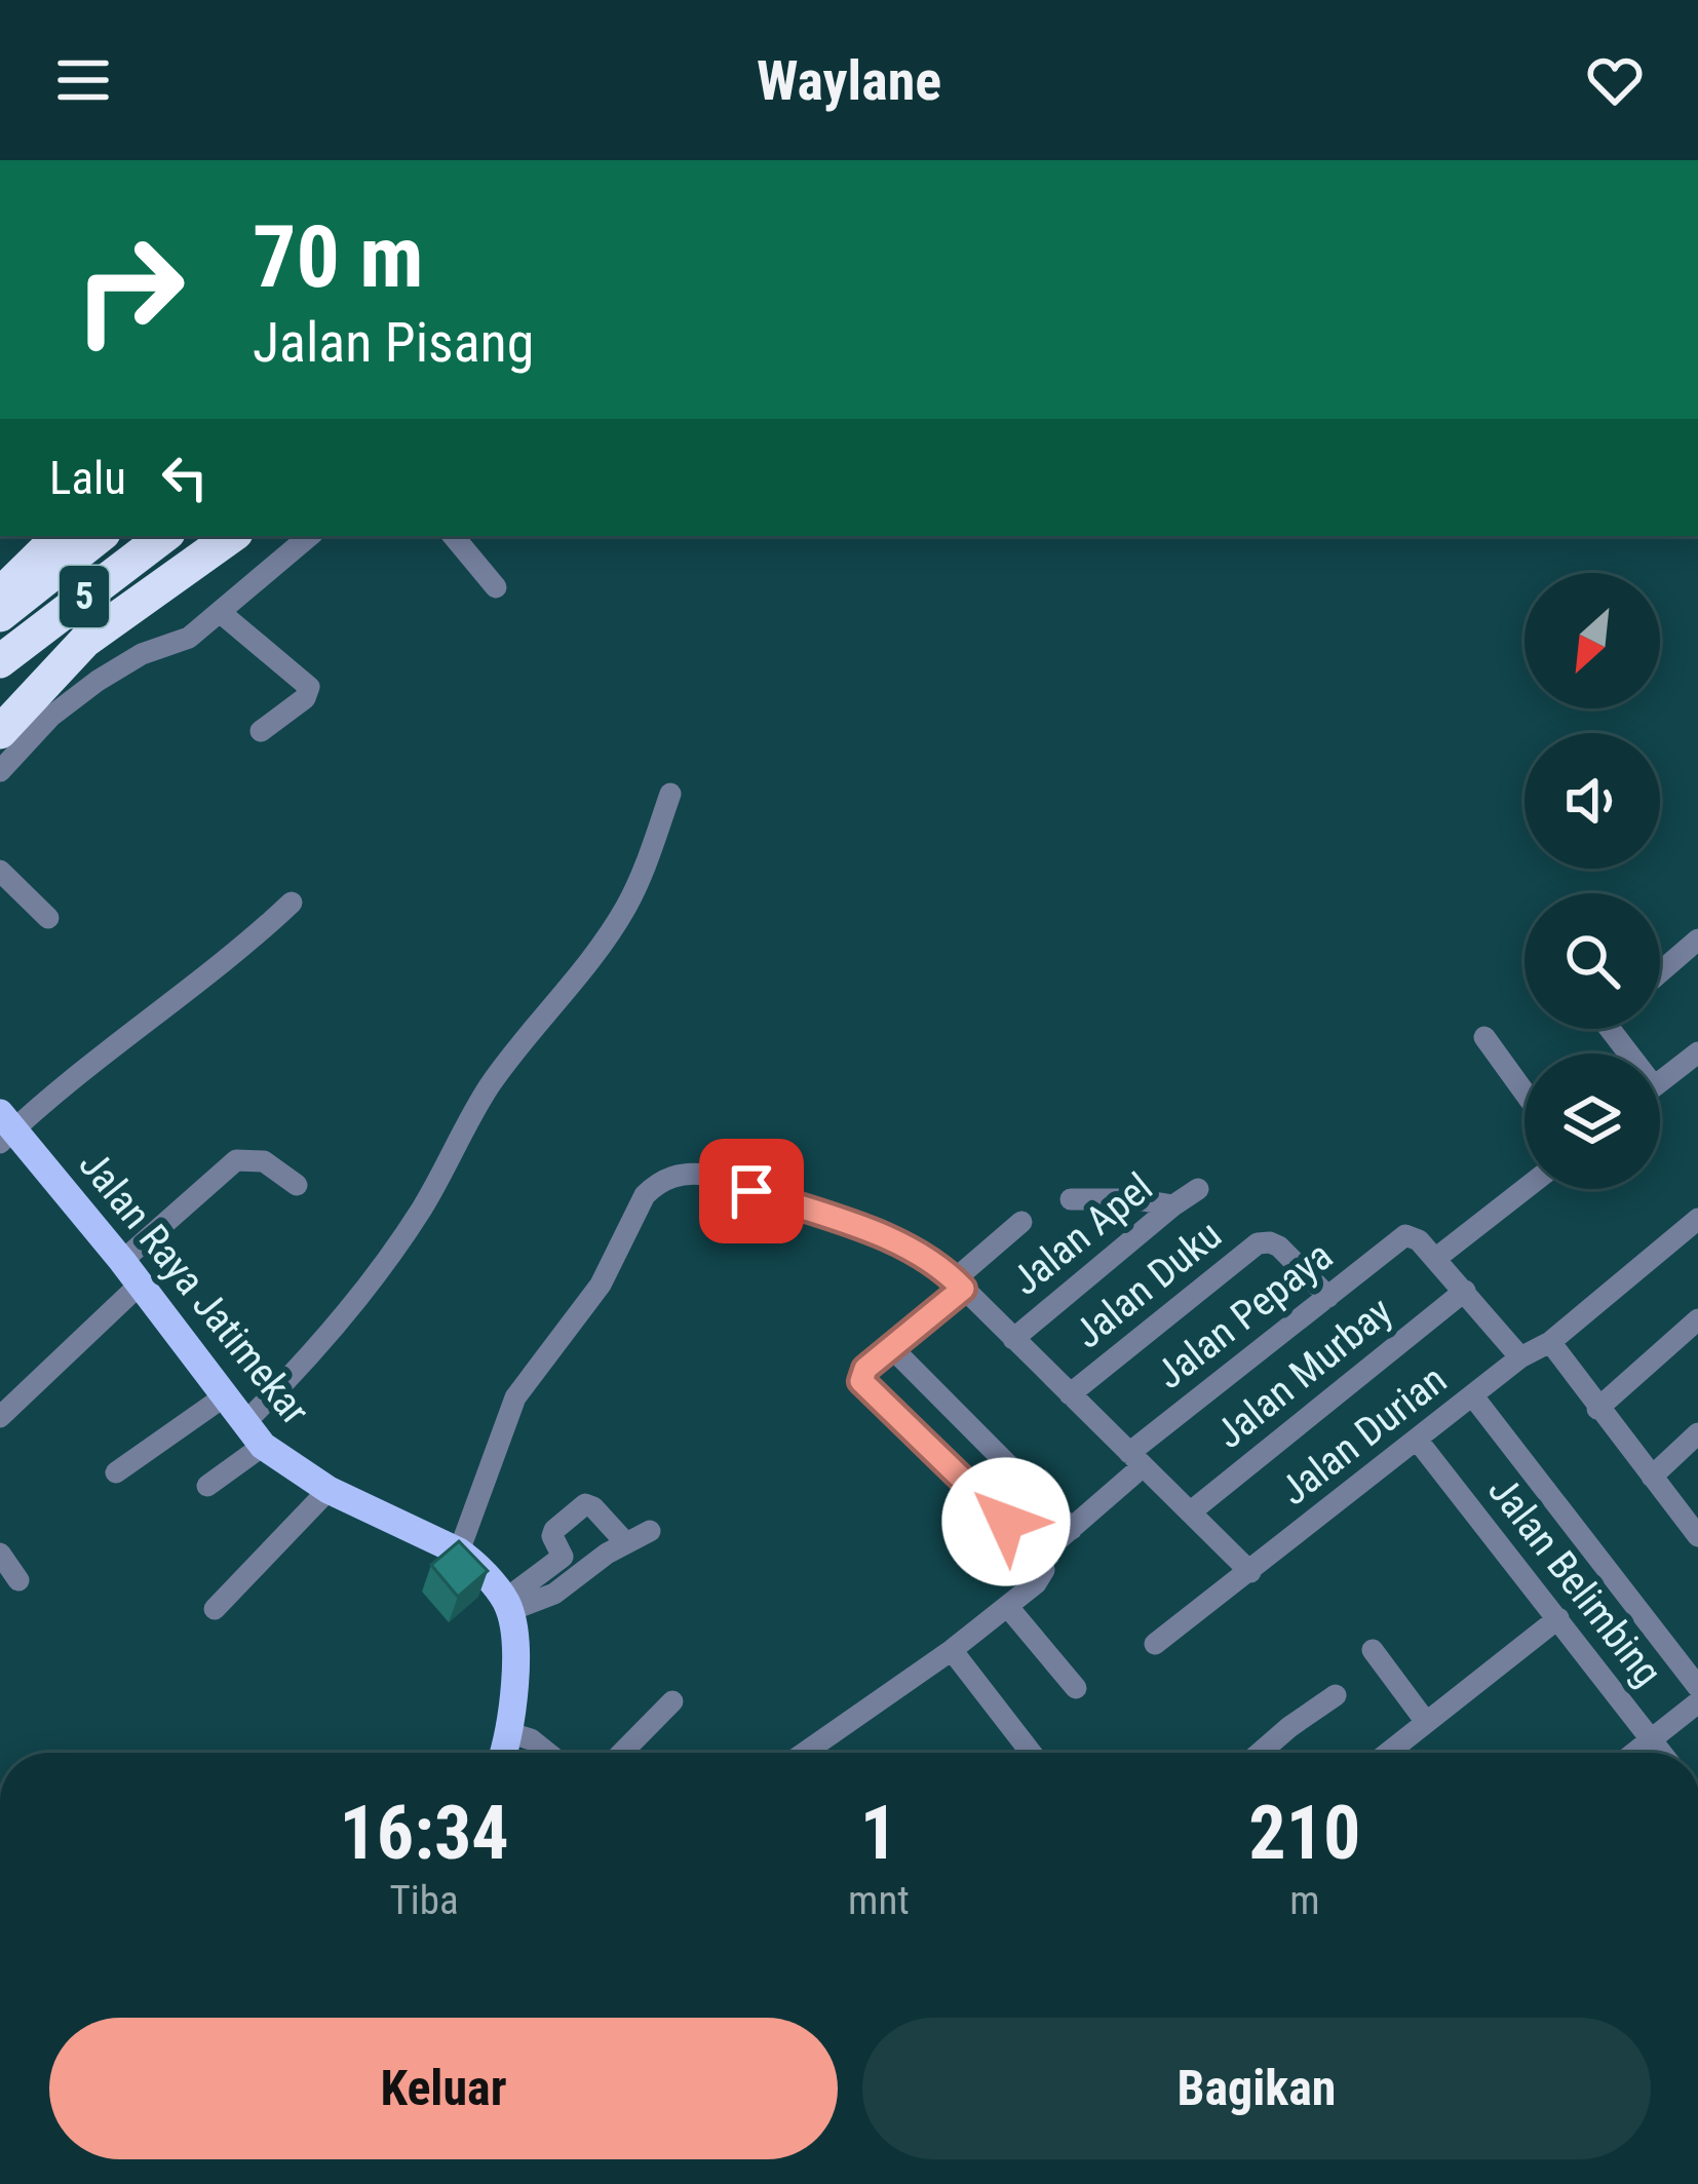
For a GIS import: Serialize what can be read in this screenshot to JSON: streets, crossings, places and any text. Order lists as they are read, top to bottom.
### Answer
{
  "streets": {
    "highway": ["5"],
    "main road": ["Jalan Raya Jatimekar"],
    "street": [
      "Jalan Apel",
      "Jalan Duku",
      "Jalan Pepaya",
      "Jalan Murbay",
      "Jalan Durian",
      "Jalan Belimbing"
    ]
  },
  "crossings": [
    ["Jalan Duku", "Jalan Pepaya"],
    ["Jalan Durian", "Jalan Belimbing"]
  ],
  "north": "bottom left",
  "page": {
    "header": "Waylane",
    "turn": ["70 m", "Jalan Pisang"],
    "then": "Lalu",
    "eta": [
      "16:34",
      "Tiba",
      "1",
      "mnt",
      "210",
      "m"
    ],
    "buttons": ["Keluar", "Bagikan"]
  }
}
